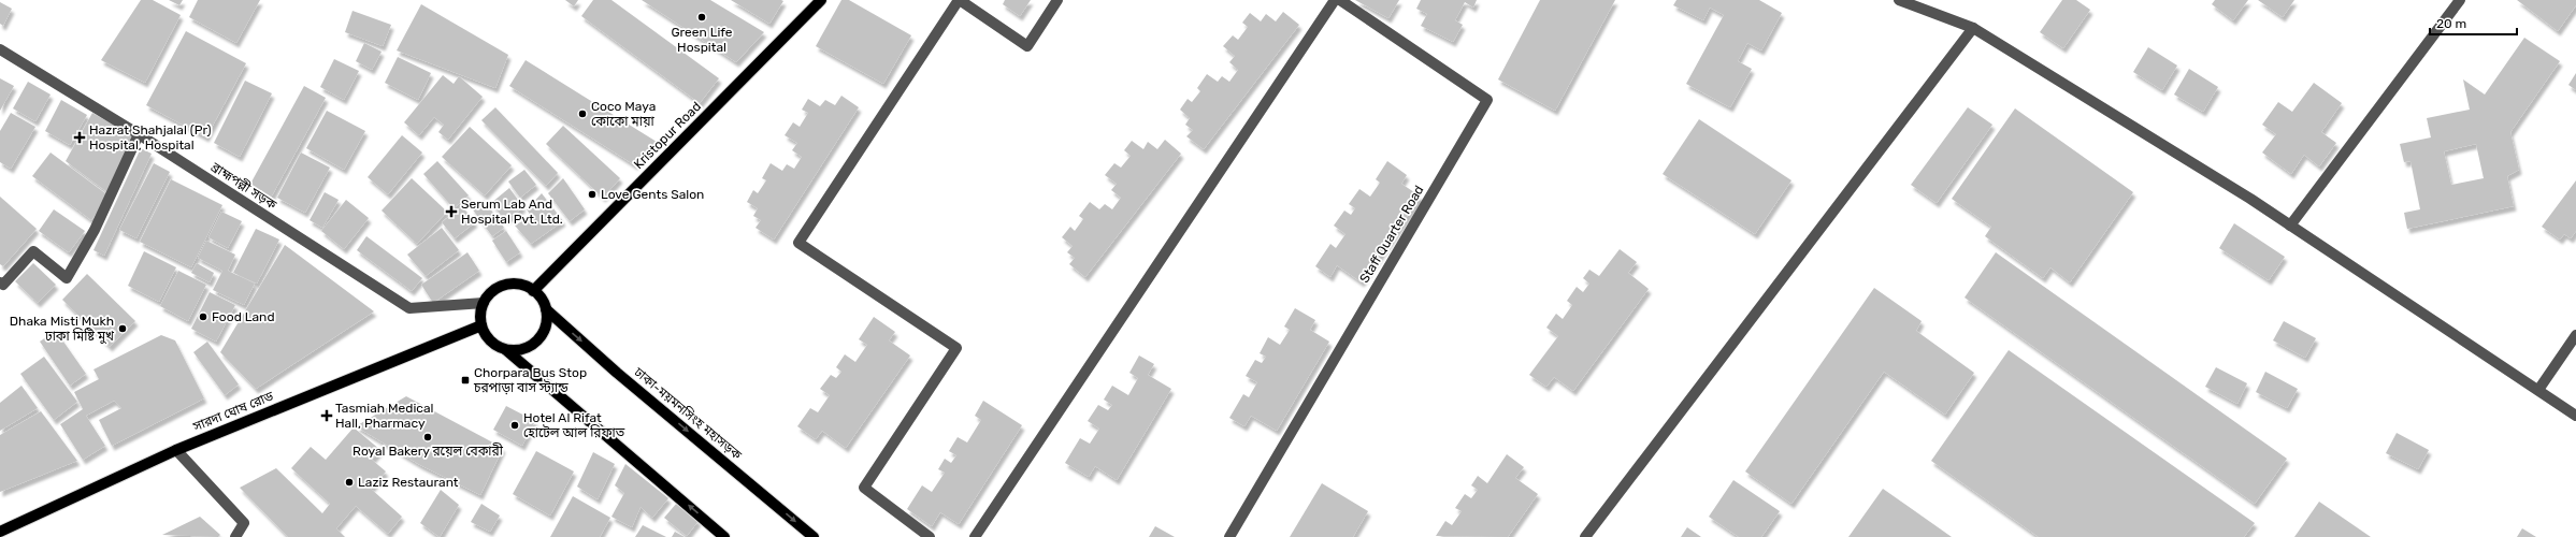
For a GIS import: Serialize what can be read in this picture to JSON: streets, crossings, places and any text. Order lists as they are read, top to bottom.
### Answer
{
  "streets": {
    "main road": ["Kristopur Road", "সারদা ঘোষ রোড", "ঢাকা-ময়মনসিংহ মহাসড়ক"],
    "street": ["ব্রাহ্মপল্লী সড়ক", "Staff Quarter Road"]
  },
  "crossings": [
    ["Kristopur Road", "ব্রাহ্মপল্লী সড়ক"],
    ["Kristopur Road", "সারদা ঘোষ রোড"],
    ["Kristopur Road", "ঢাকা-ময়মনসিংহ মহাসড়ক"],
    ["ব্রাহ্মপল্লী সড়ক", "সারদা ঘোষ রোড"],
    ["ব্রাহ্মপল্লী সড়ক", "ঢাকা-ময়মনসিংহ মহাসড়ক"],
    ["সারদা ঘোষ রোড", "ঢাকা-ময়মনসিংহ মহাসড়ক"]
  ],
  "places": {
    "other": [
      "Green Life Hospital",
      "Coco Maya কোকো মায়া",
      "Love Gents Salon",
      "Food Land",
      "Dhaka Misti Mukh ঢাকা মিষ্টি মুখ",
      "Hotel Al Rifat হোটেল আল রিফাত",
      "Royal Bakery রয়েল বেকারী",
      "Laziz Restaurant"
    ],
    "health": ["Hazrat Shahjalal (Pr) Hospital, Hospital", "Serum Lab And Hospital Pvt. Ltd.", "Tasmiah Medical Hall, Pharmacy"],
    "transit": ["Chorpara Bus Stop চরপাড়া বাস স্ট্যান্ড"]
  },
  "scale_bar": "20 m"
}
